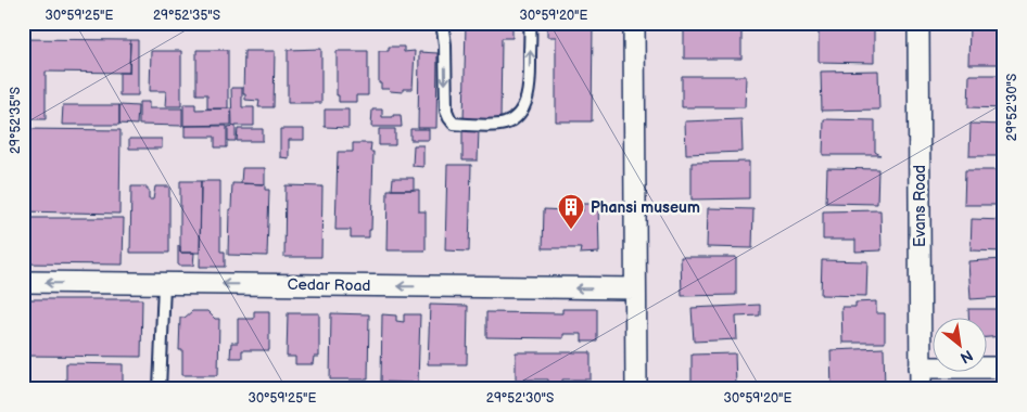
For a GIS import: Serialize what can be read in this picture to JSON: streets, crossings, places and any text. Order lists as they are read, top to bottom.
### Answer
{
  "streets": {
    "street": ["Evans Road", "Cedar Road"]
  },
  "one_way": ["Cedar Road"],
  "places": {
    "building": ["Phansi museum"]
  },
  "north": "bottom right",
  "coordinates": [
    "30°59'25\"E",
    "29°52'35\"S",
    "30°59'20\"E",
    "29°52'30\"S"
  ]
}
